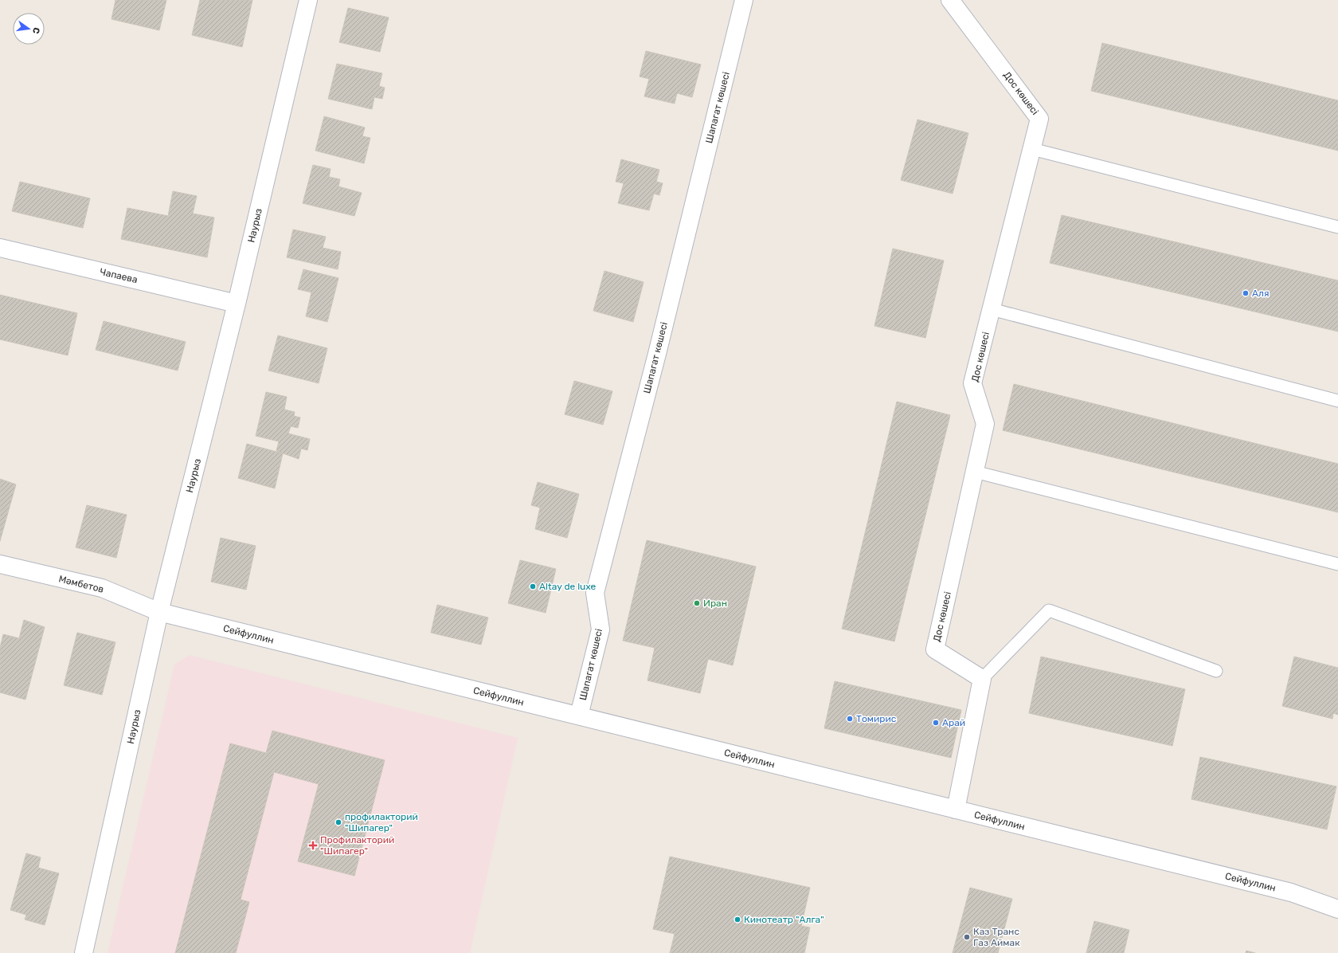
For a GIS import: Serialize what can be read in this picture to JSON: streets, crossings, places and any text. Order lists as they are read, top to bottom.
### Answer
{
  "streets": {
    "street": [
      "Дос көшесі",
      "Шапагат көшесі",
      "Наурыз",
      "Чапаева",
      "Мәмбетов",
      "Сейфуллин"
    ]
  },
  "crossings": [
    ["Шапагат көшесі", "Сейфуллин"],
    ["Наурыз", "Чапаева"],
    ["Наурыз", "Мәмбетов"],
    ["Наурыз", "Сейфуллин"],
    ["Мәмбетов", "Сейфуллин"]
  ],
  "places": {
    "other": [
      "Аля",
      "Altay de luxe",
      "Иран",
      "Томирис",
      "Арай",
      "профилакторий \"Шипагер\"",
      "Кинотеатр \"Алга\"",
      "Каз Транс Газ Аймак"
    ],
    "health": ["Профилакторий \"Шипагер\""]
  },
  "north": "right"
}
